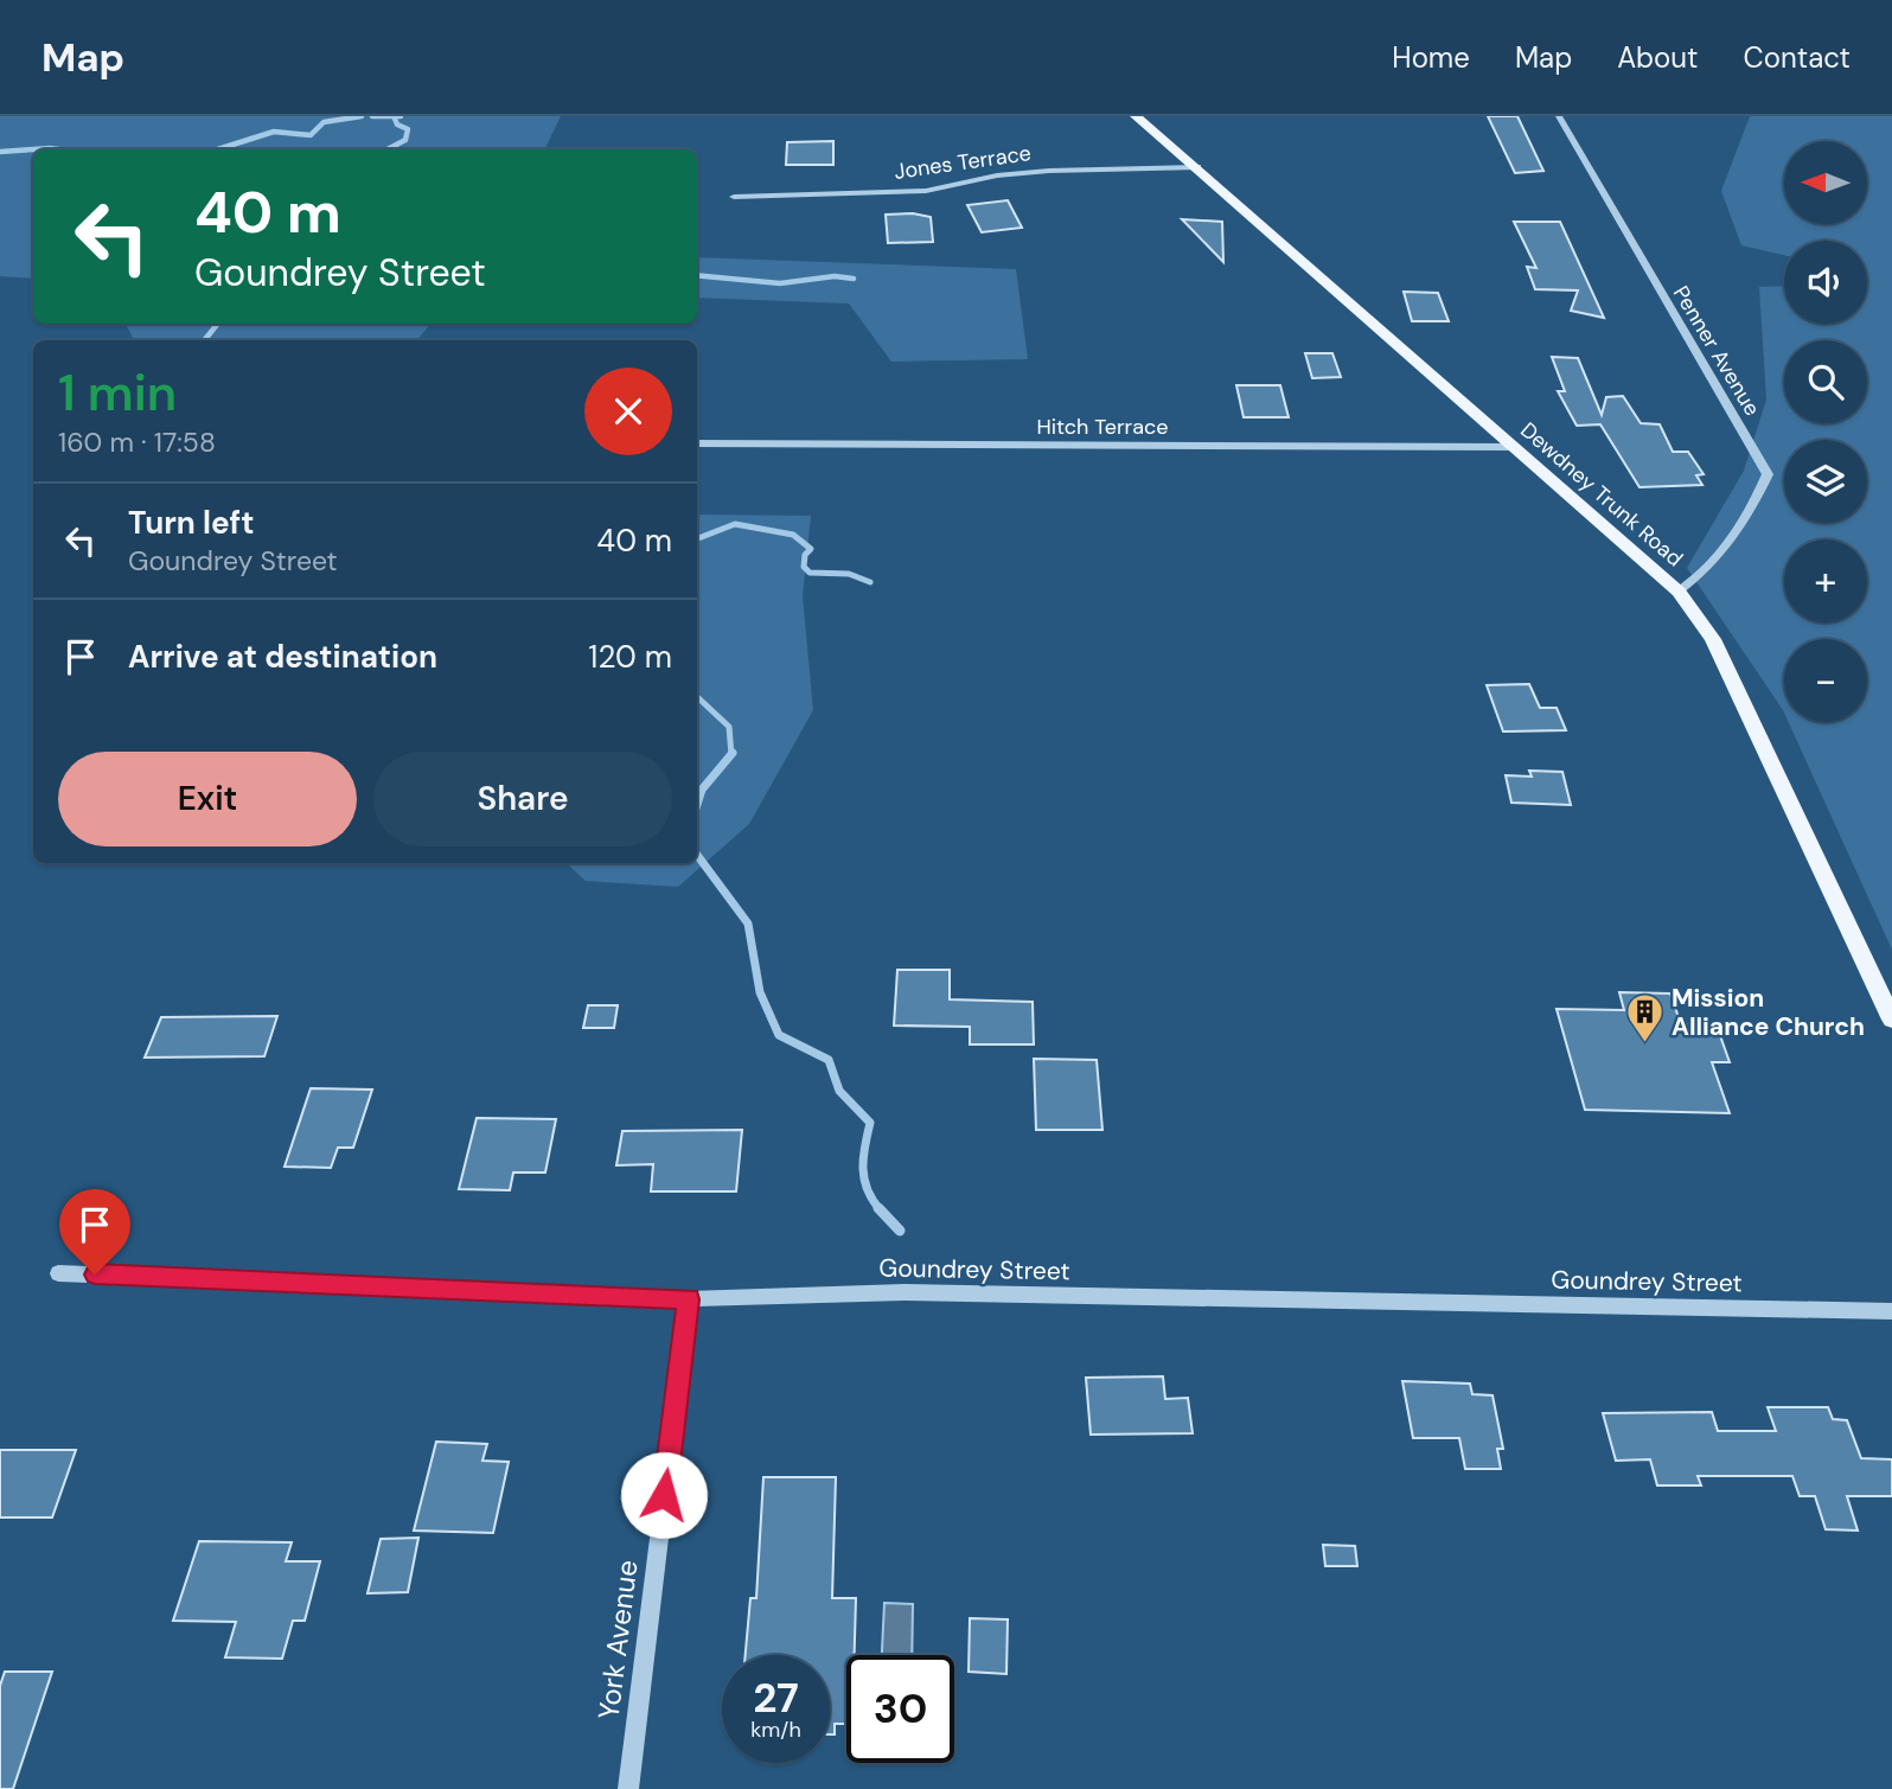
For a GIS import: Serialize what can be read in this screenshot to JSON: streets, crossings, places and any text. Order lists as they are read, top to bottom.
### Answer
{
  "streets": {
    "main road": ["Dewdney Trunk Road"],
    "street": [
      "Jones Terrace",
      "Penner Avenue",
      "Hitch Terrace",
      "Goundrey Street",
      "York Avenue"
    ]
  },
  "crossings": [
    ["Jones Terrace", "Dewdney Trunk Road"],
    ["Penner Avenue", "Dewdney Trunk Road"],
    ["Hitch Terrace", "Dewdney Trunk Road"],
    ["Goundrey Street", "York Avenue"]
  ],
  "places": {
    "building": ["Mission Alliance Church"]
  },
  "north": "left",
  "page": {
    "header": "Map",
    "nav": [
      "Home",
      "Map",
      "About",
      "Contact"
    ],
    "map_buttons": ["+", "−"],
    "turn": ["40 m", "Goundrey Street"],
    "heading": ["1 min", "160 m · 17:58"],
    "list": [
      {
        "name": "Turn left",
        "note": "Goundrey Street",
        "value": "40 m"
      },
      {
        "name": "Arrive at destination",
        "value": "120 m"
      }
    ],
    "buttons": ["Exit", "Share"],
    "speed": "27 km/h",
    "limit": "30"
  }
}
